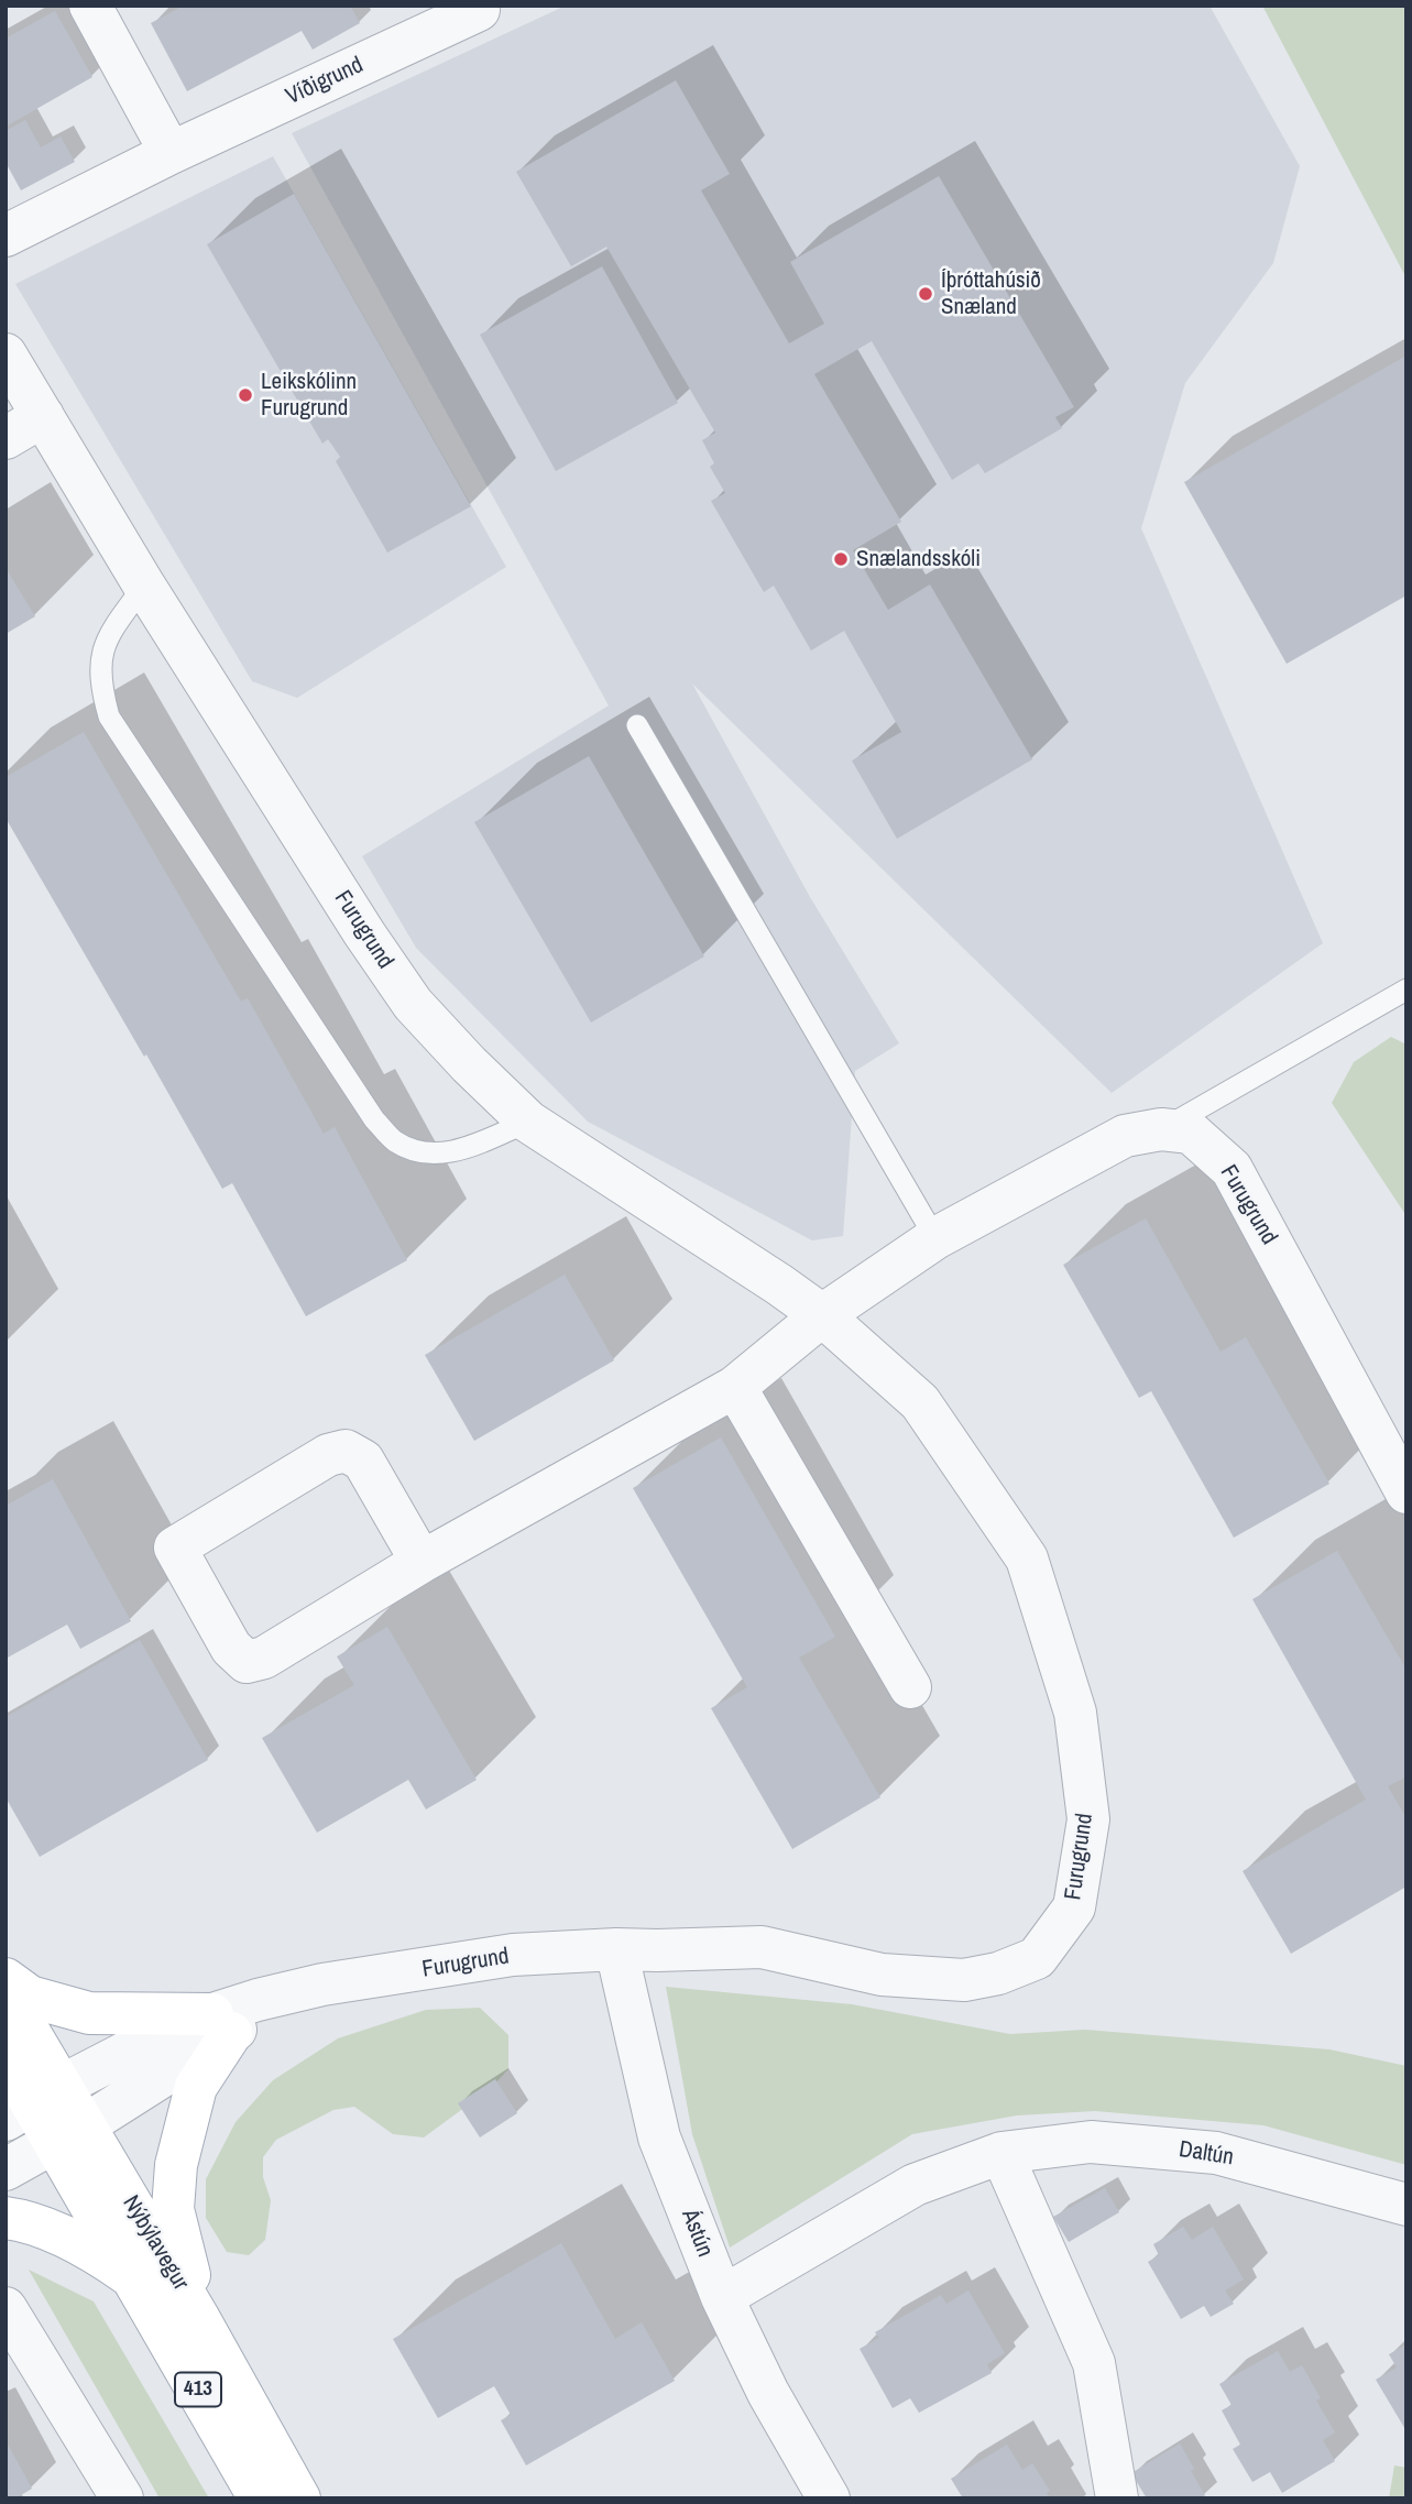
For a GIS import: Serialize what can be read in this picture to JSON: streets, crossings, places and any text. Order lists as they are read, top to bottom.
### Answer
{
  "streets": {
    "main road": ["Nýbýlavegur", "413"],
    "street": [
      "Víðigrund",
      "Furugrund",
      "Daltún",
      "Ástún"
    ]
  },
  "crossings": [
    ["Furugrund", "Ástún"],
    ["Furugrund", "Nýbýlavegur"],
    ["Daltún", "Ástún"]
  ],
  "places": ["Íþróttahúsið Snæland", "Leikskólinn Furugrund", "Snælandsskóli"]
}
